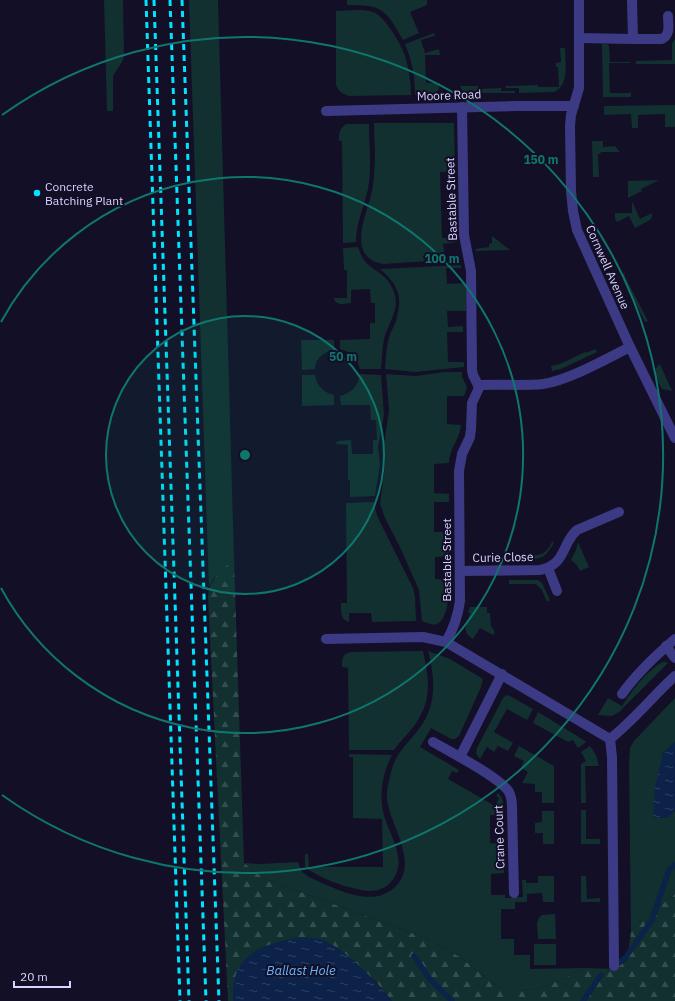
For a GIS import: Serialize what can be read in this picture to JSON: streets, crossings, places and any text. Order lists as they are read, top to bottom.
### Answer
{
  "streets": {
    "street": [
      "Moore Road",
      "Bastable Street",
      "Cornwell Avenue",
      "Curie Close",
      "Crane Court"
    ]
  },
  "crossings": [
    ["Moore Road", "Bastable Street"],
    ["Moore Road", "Cornwell Avenue"],
    ["Bastable Street", "Curie Close"]
  ],
  "water": ["Ballast Hole"],
  "places": ["Concrete Batching Plant"],
  "scale_bar": "20 m",
  "rings": ["150 m", "100 m", "50 m"]
}
